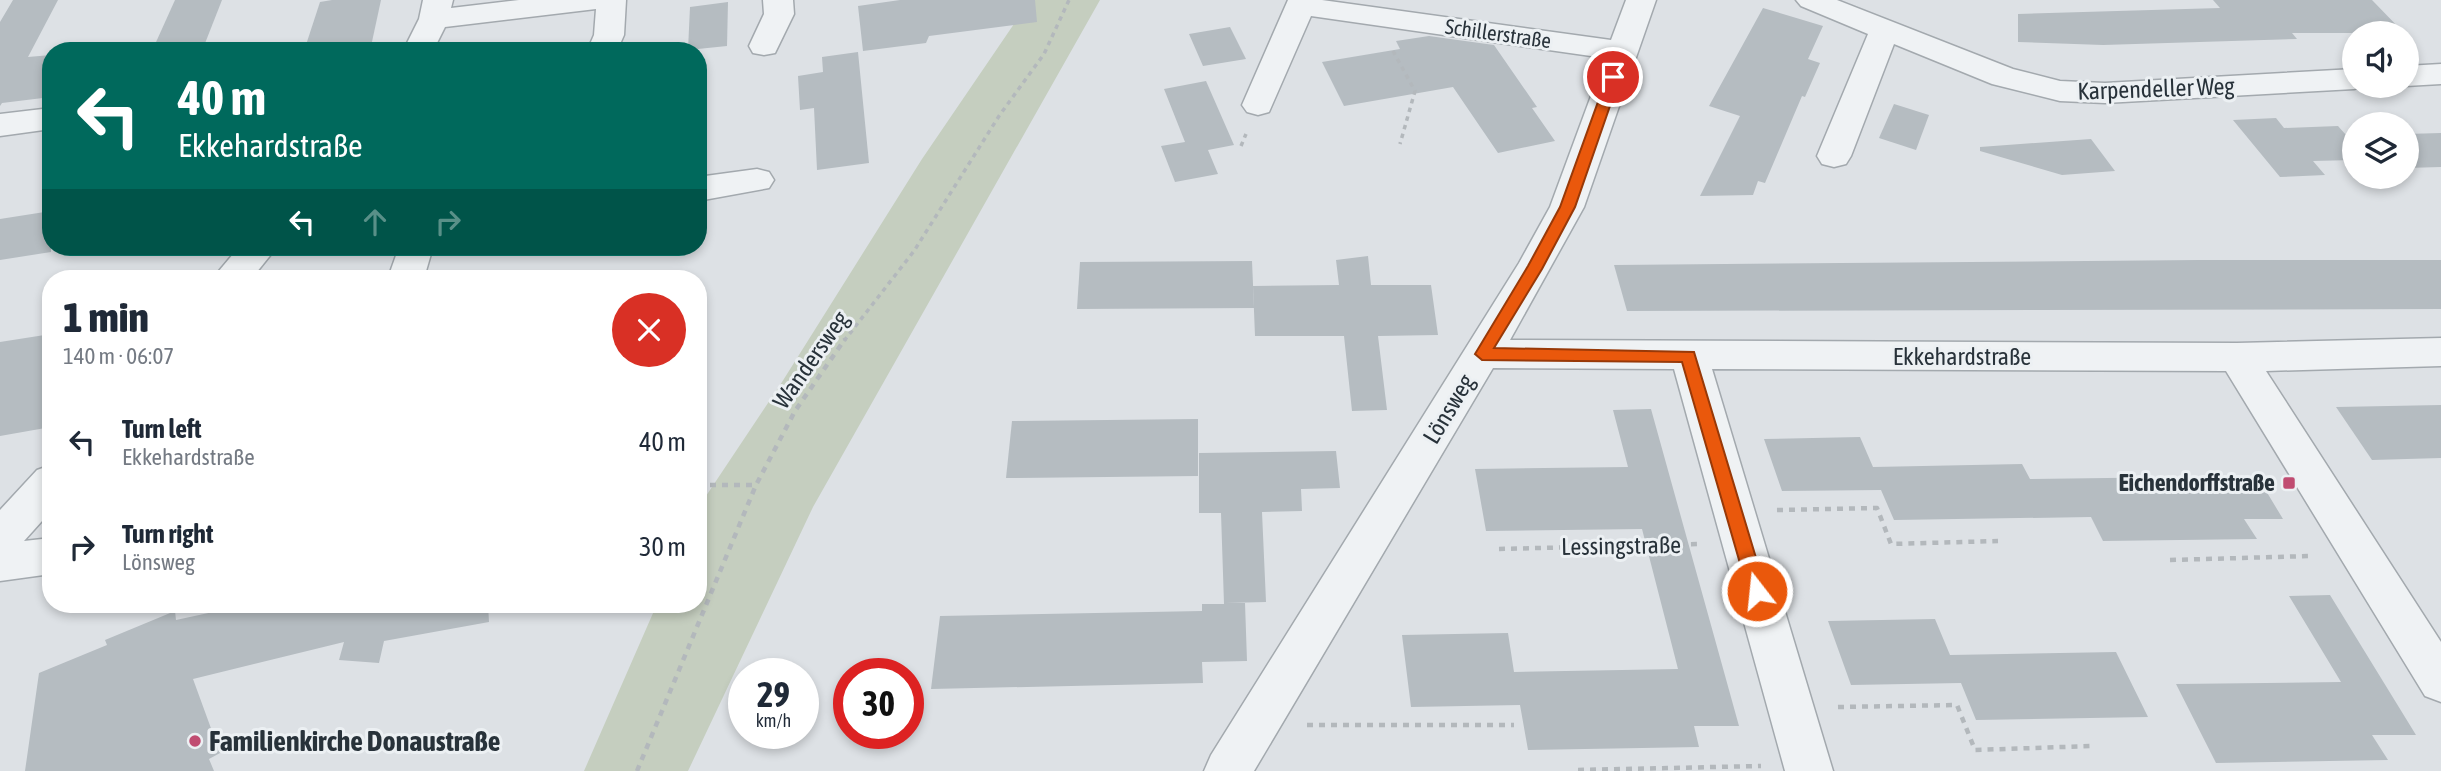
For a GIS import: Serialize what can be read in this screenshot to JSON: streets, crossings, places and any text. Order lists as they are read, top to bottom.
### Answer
{
  "streets": {
    "street": [
      "Schillerstraße",
      "Karpendeller Weg",
      "Ekkehardstraße",
      "Lönsweg"
    ],
    "path": ["Wandersweg", "Lessingstraße"]
  },
  "crossings": [
    ["Schillerstraße", "Lönsweg"],
    ["Ekkehardstraße", "Lönsweg"]
  ],
  "places": {
    "transit": ["Eichendorffstraße"],
    "other": ["Familienkirche Donaustraße"]
  },
  "page": {
    "turn": ["40 m", "Ekkehardstraße"],
    "heading": ["1 min", "140 m · 06:07"],
    "list": [
      {
        "name": "Turn left",
        "note": "Ekkehardstraße",
        "value": "40 m"
      },
      {
        "name": "Turn right",
        "note": "Lönsweg",
        "value": "30 m"
      }
    ],
    "speed": "29 km/h",
    "limit": "30"
  }
}
